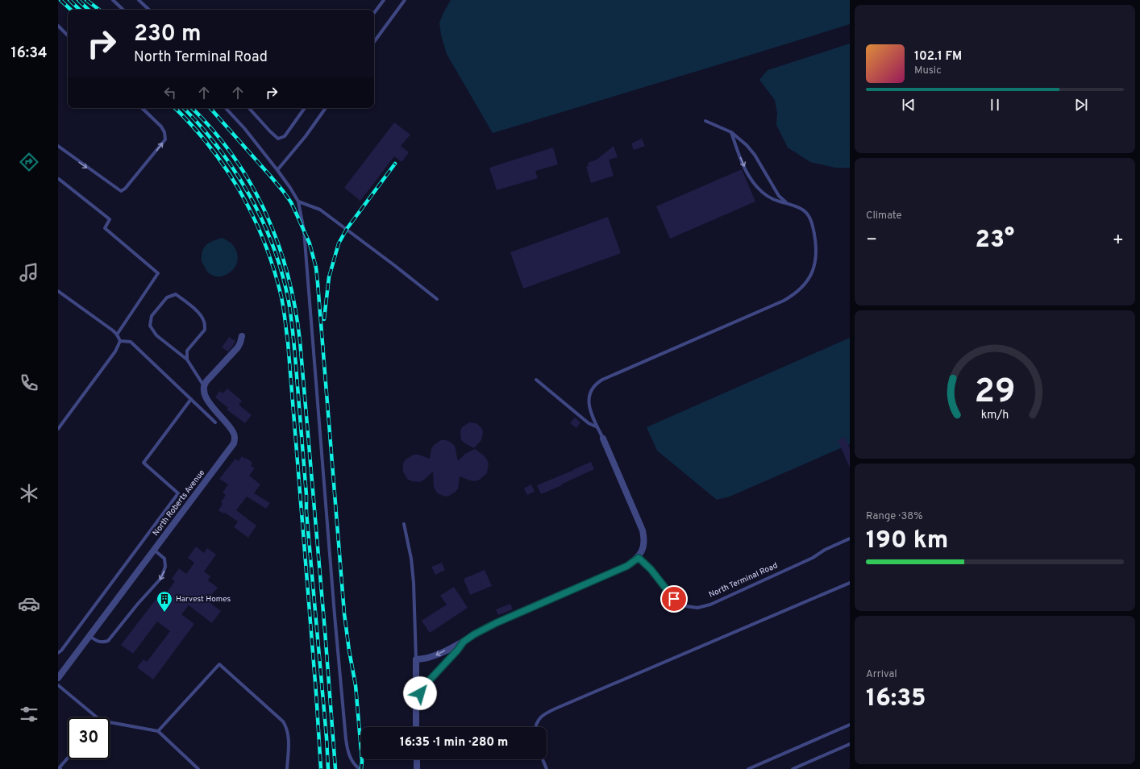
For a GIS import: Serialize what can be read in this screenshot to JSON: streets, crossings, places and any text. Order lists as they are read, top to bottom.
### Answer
{
  "streets": {
    "street": ["North Roberts Avenue"],
    "lane": ["North Terminal Road"]
  },
  "places": {
    "building": ["Harvest Homes"]
  },
  "page": {
    "tabs": "16:34",
    "turn": ["230 m", "North Terminal Road"],
    "song": ["102.1 FM", "Music"],
    "tile": [
      "Climate",
      ["Range · 38%", "190 km"],
      ["Arrival", "16:35"]
    ],
    "heat": ["−", "23°", "+"],
    "limit": "30",
    "trip": "16:35 · 1 min · 280 m",
    "gauge": ["29", "km/h"]
  }
}
